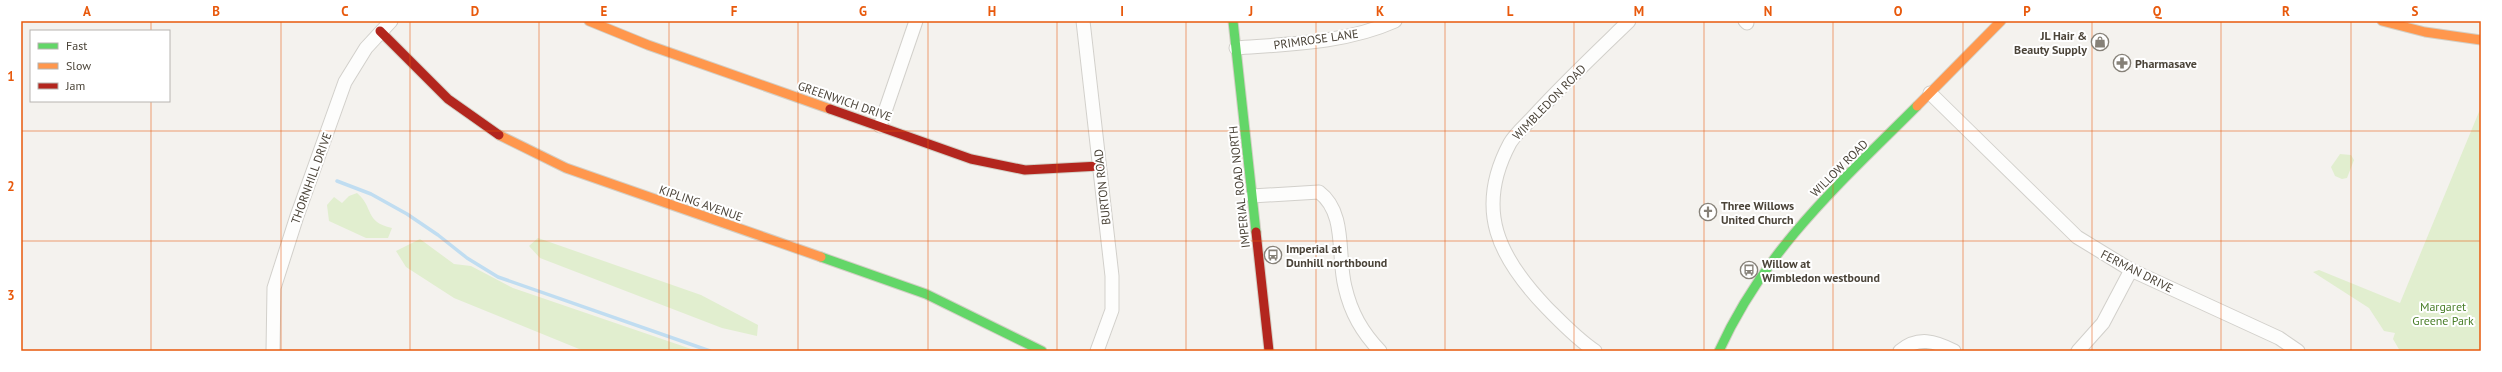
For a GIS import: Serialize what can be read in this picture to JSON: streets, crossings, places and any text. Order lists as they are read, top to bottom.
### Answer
{
  "streets": {
    "street": [
      "PRIMROSE LANE",
      "GREENWICH DRIVE",
      "WIMBLEDON ROAD",
      "WILLOW ROAD",
      "THORNHILL DRIVE",
      "BURTON ROAD",
      "IMPERIAL ROAD NORTH",
      "KIPLING AVENUE",
      "FERMAN DRIVE"
    ]
  },
  "crossings": [
    ["PRIMROSE LANE", "IMPERIAL ROAD NORTH"],
    ["GREENWICH DRIVE", "BURTON ROAD"],
    ["WILLOW ROAD", "FERMAN DRIVE"],
    ["THORNHILL DRIVE", "KIPLING AVENUE"]
  ],
  "parks": ["Margaret Greene Park"],
  "places": {
    "shop": ["JL Hair & Beauty Supply"],
    "pharmacy": ["Pharmasave"],
    "church": ["Three Willows United Church"],
    "bus stop": ["Imperial at Dunhill northbound", "Willow at Wimbledon westbound"]
  },
  "legend": ["Fast", "Slow", "Jam"],
  "grid": {
    "columns": [
      "A",
      "B",
      "C",
      "D",
      "E",
      "F",
      "G",
      "H",
      "I",
      "J",
      "K",
      "L",
      "M",
      "N",
      "O",
      "P",
      "Q",
      "R",
      "S"
    ],
    "rows": ["1", "2", "3"]
  }
}
